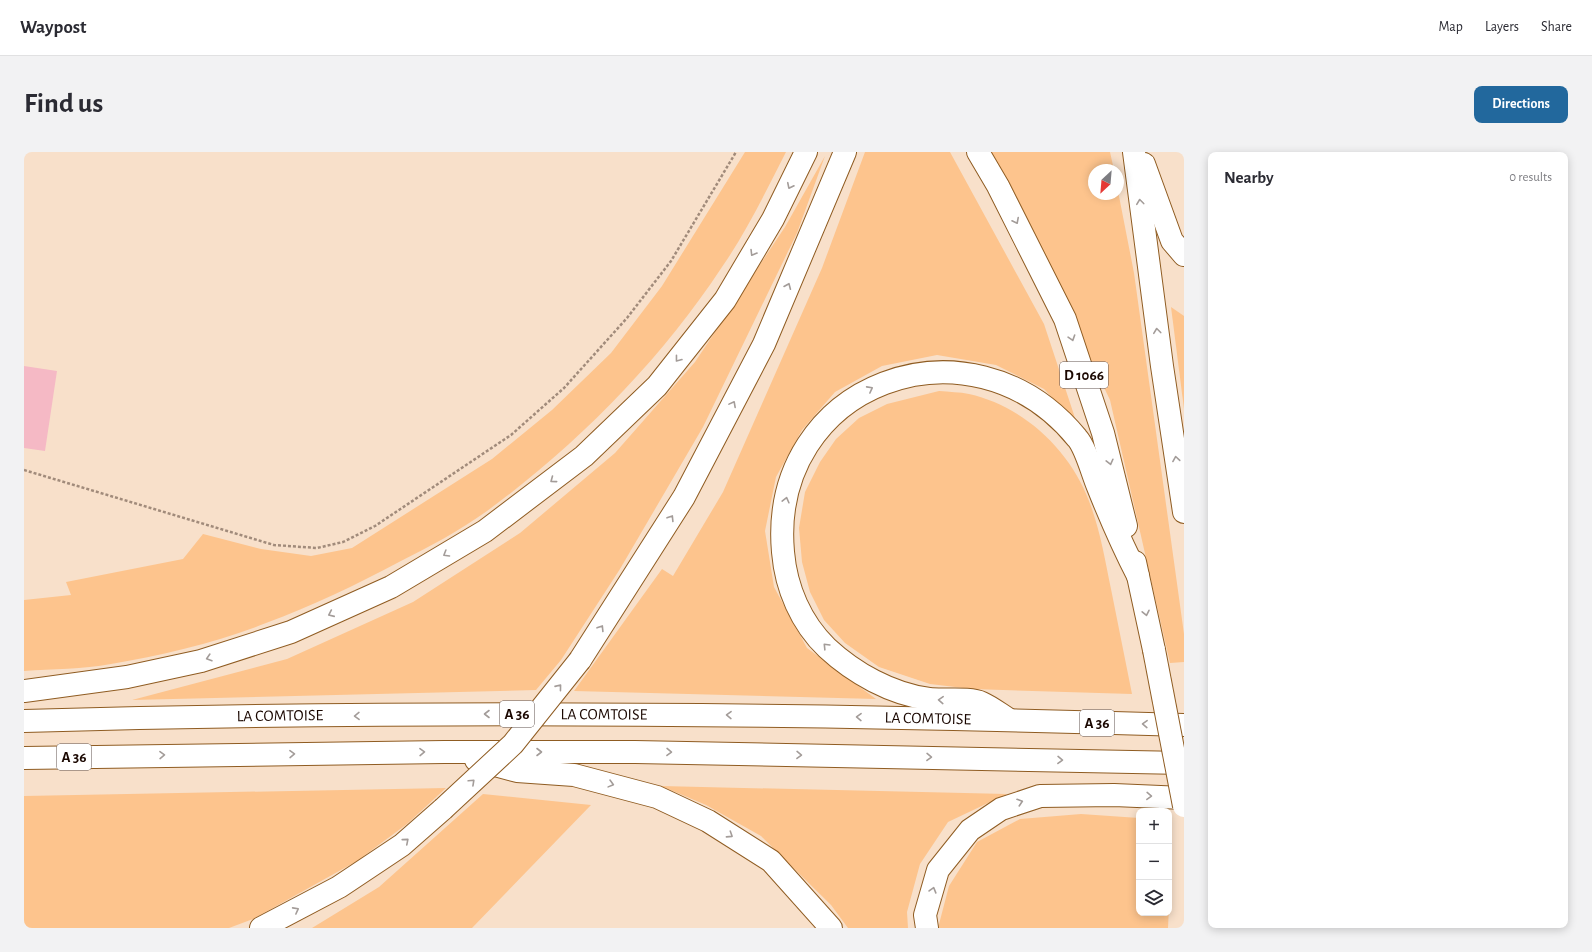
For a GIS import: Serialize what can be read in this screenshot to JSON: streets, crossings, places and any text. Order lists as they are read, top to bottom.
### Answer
{
  "streets": {
    "highway": ["D 1066", "A 36", "LA COMTOISE"]
  },
  "north": "bottom left",
  "page": {
    "header": "Waypost",
    "nav": ["Map", "Layers", "Share"],
    "buttons": "Directions",
    "title": "Find us",
    "heading": ["Nearby", "0 results"],
    "map_buttons": ["+", "−"]
  }
}
